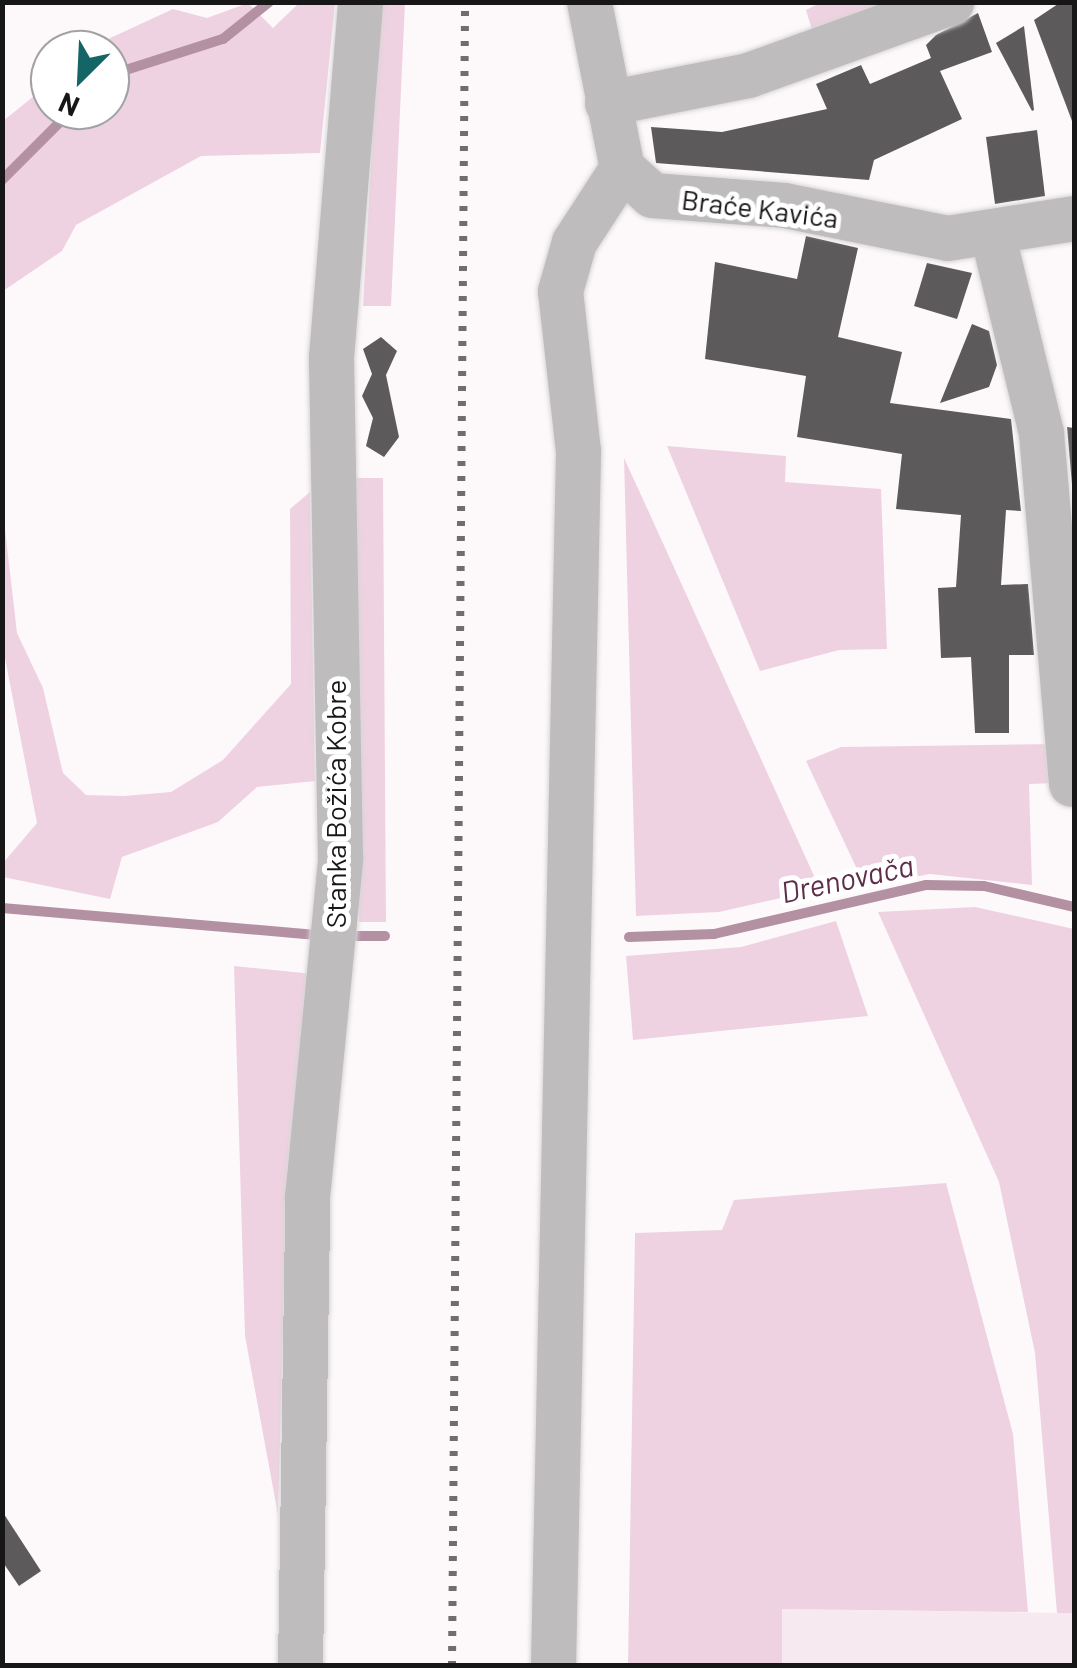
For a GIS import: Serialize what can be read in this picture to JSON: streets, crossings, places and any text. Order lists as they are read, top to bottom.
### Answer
{
  "streets": {
    "street": ["Braće Kavića", "Stanka Božića Kobre"]
  },
  "water": ["Drenovača"],
  "north": "bottom left"
}
